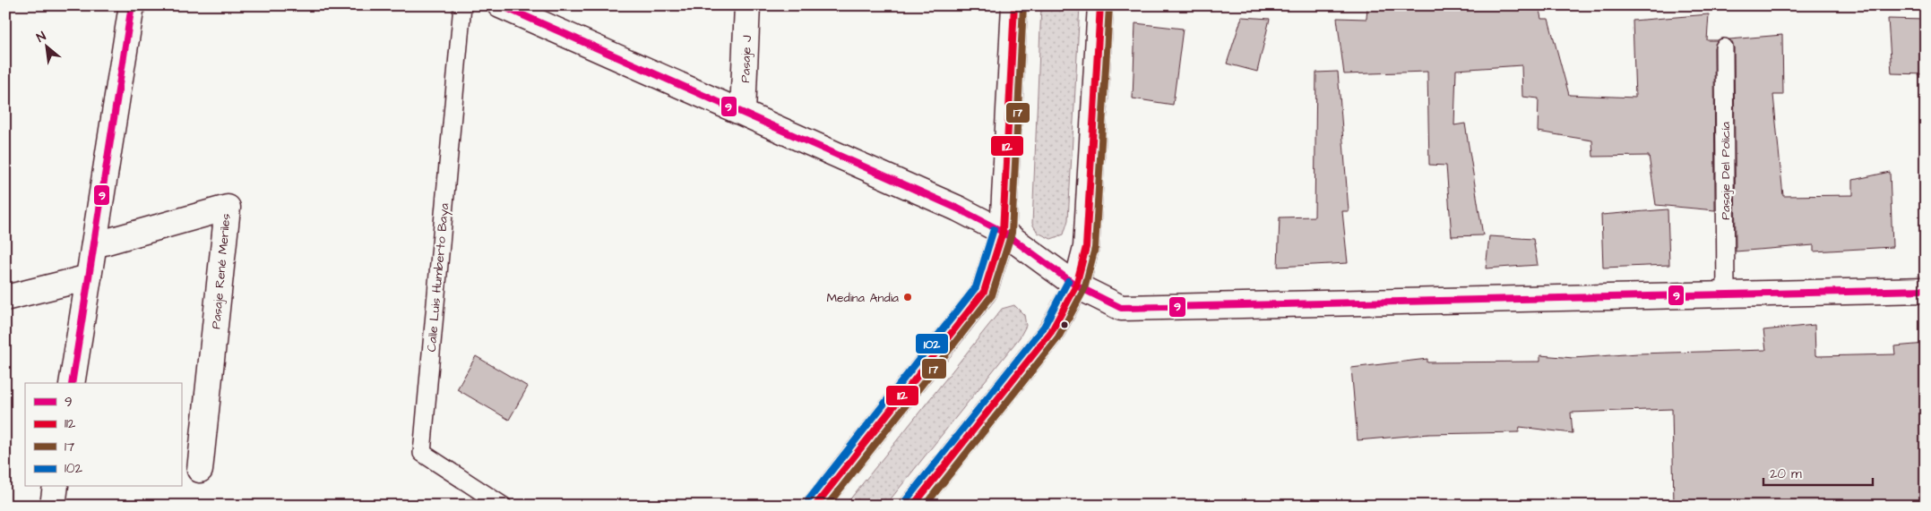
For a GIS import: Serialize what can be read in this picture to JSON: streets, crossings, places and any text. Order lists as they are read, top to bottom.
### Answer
{
  "streets": {
    "street": ["Pasaje J", "Pasaje René Meriles"],
    "lane": ["Pasaje Del Policía", "Calle Luis Humberto Baya"]
  },
  "places": ["Medina Andia"],
  "lines": [
    "transit line 9",
    "transit line 112",
    "transit line 17",
    "transit line 102"
  ],
  "legend": [
    "9",
    "112",
    "17",
    "102"
  ],
  "scale_bar": "20 m",
  "north": "top left"
}
